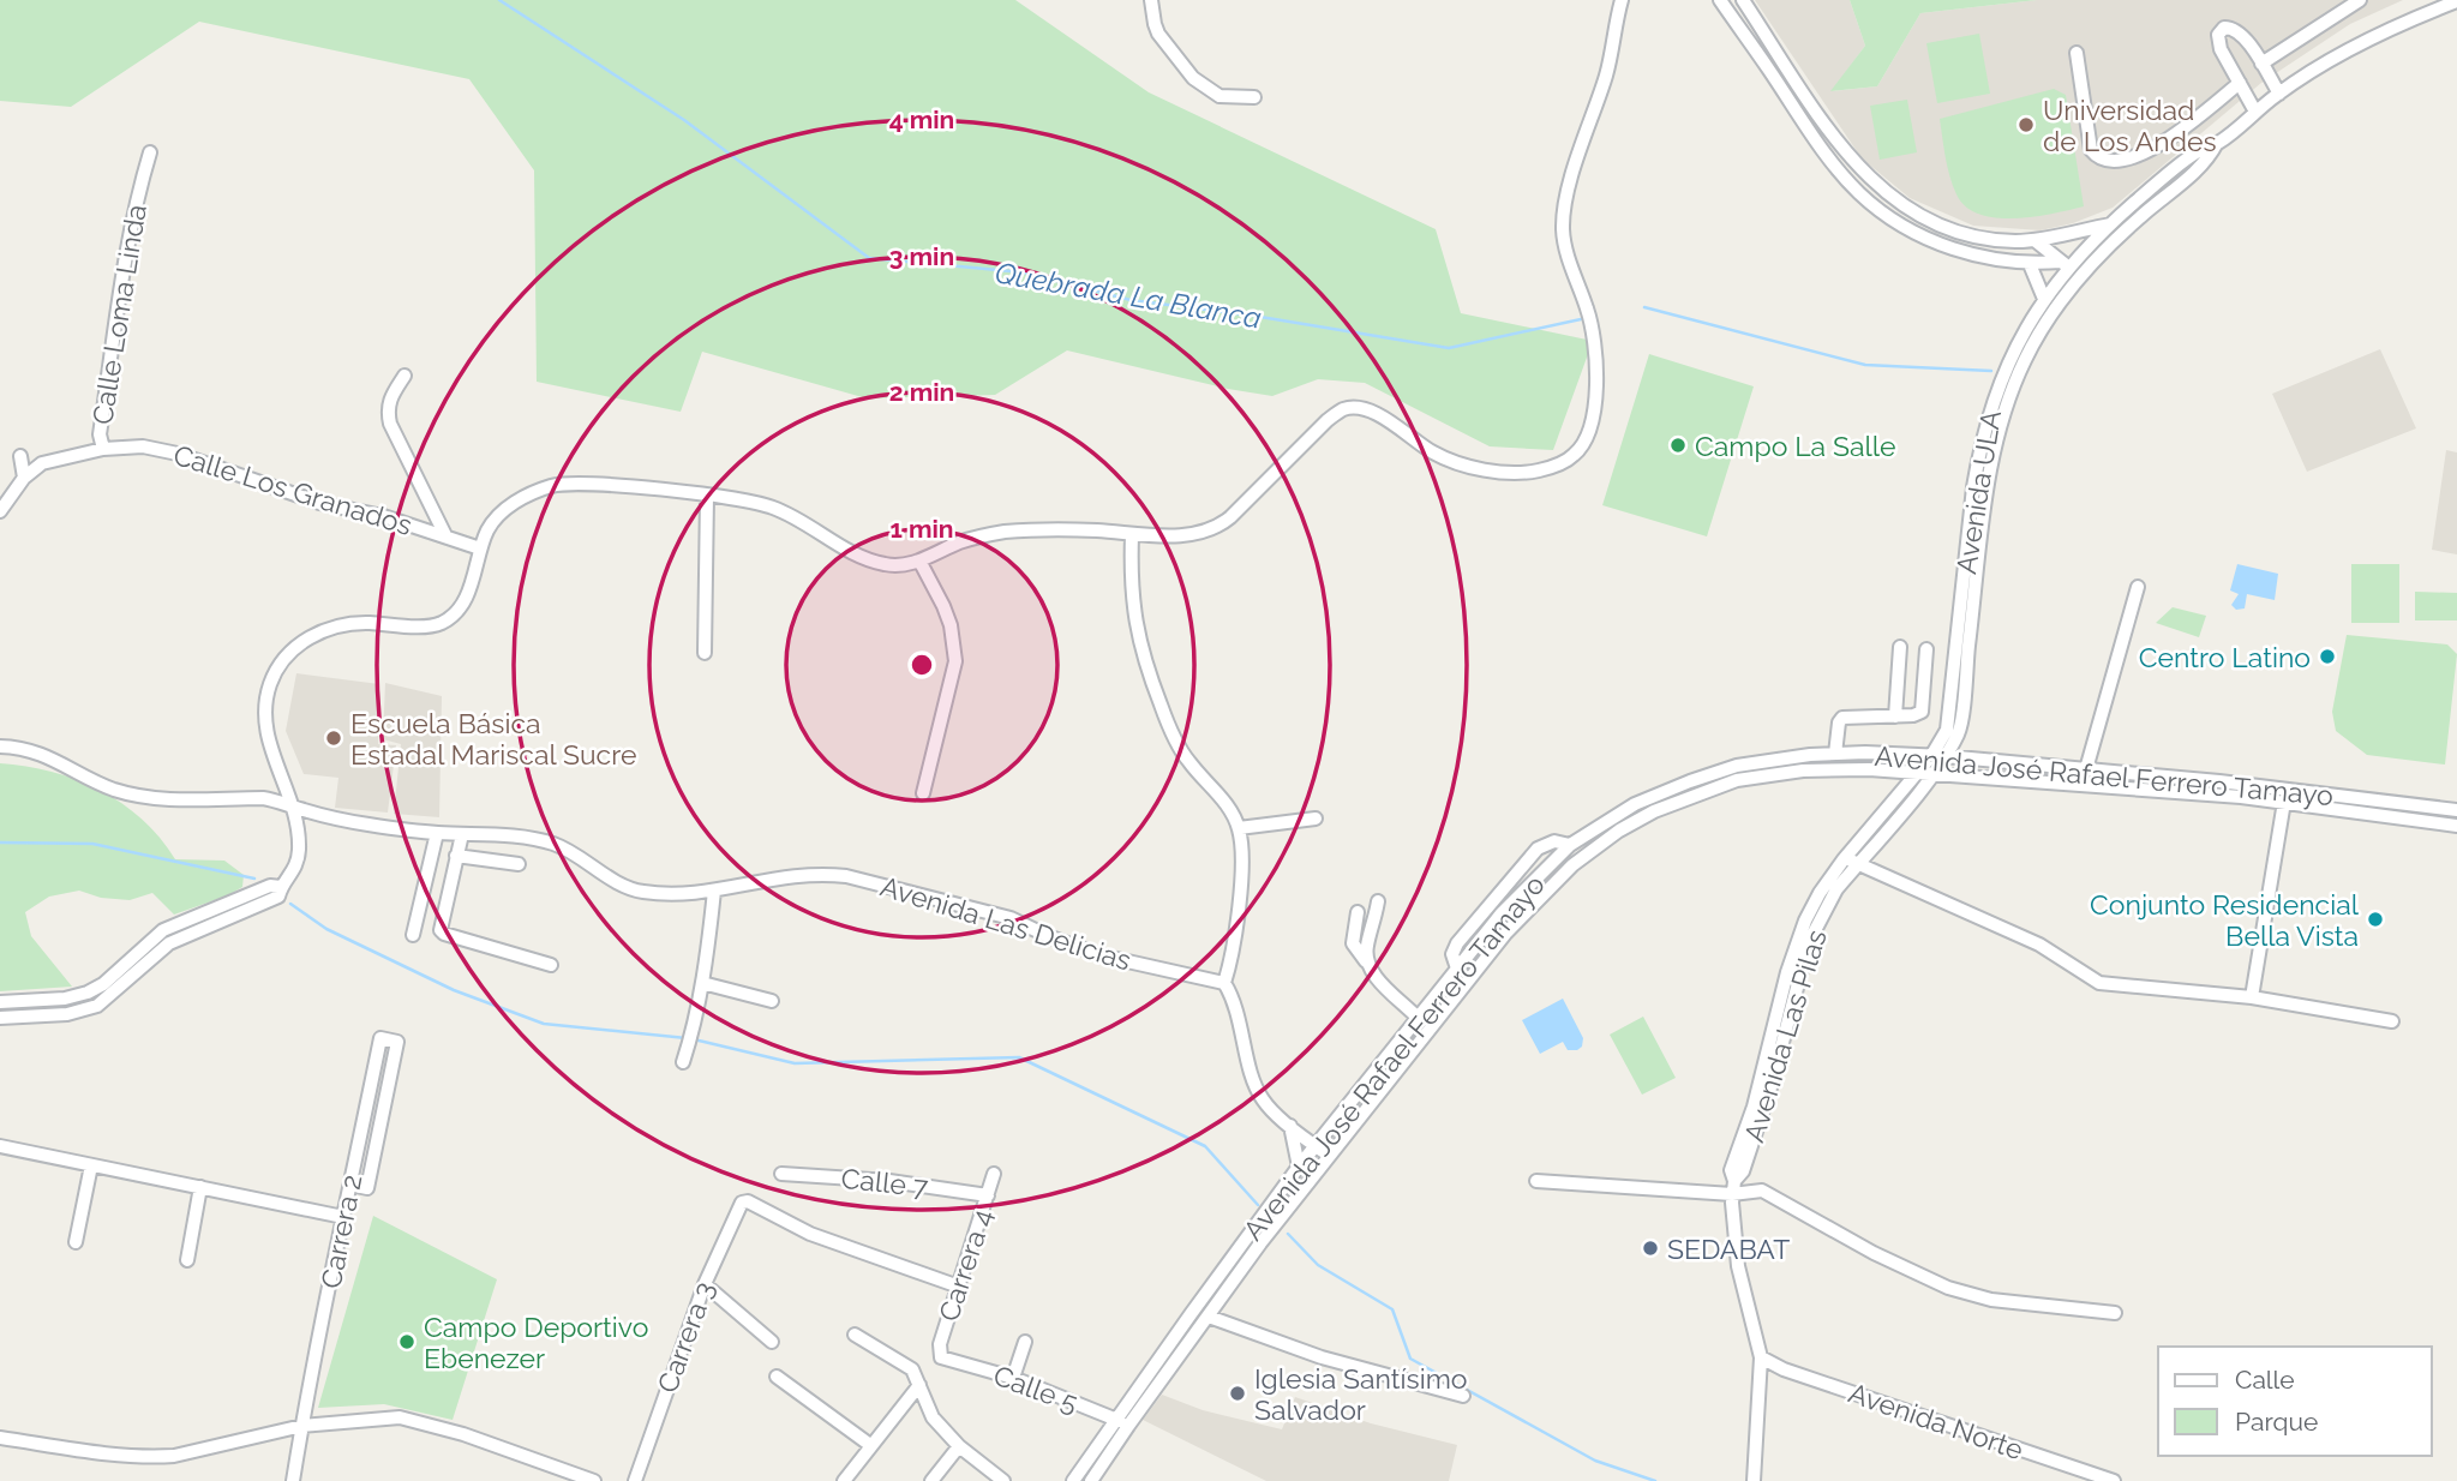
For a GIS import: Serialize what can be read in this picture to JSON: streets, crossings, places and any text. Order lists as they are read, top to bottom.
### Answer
{
  "streets": {
    "street": [
      "Calle Loma Linda",
      "Calle Los Granados",
      "Avenida ULA",
      "Avenida José Rafael Ferrero Tamayo",
      "Avenida Las Delicias",
      "Avenida Las Pilas",
      "Calle 7",
      "Carrera 2",
      "Carrera 4",
      "Carrera 3",
      "Calle 5",
      "Avenida Norte"
    ]
  },
  "crossings": [
    ["Calle Loma Linda", "Calle Los Granados"],
    ["Avenida ULA", "Avenida José Rafael Ferrero Tamayo"],
    ["Avenida ULA", "Avenida Las Pilas"],
    ["Avenida José Rafael Ferrero Tamayo", "Avenida Las Pilas"],
    ["Avenida José Rafael Ferrero Tamayo", "Calle 5"],
    ["Avenida Las Pilas", "Avenida Norte"],
    ["Calle 7", "Carrera 4"],
    ["Carrera 4", "Carrera 3"],
    ["Carrera 4", "Calle 5"]
  ],
  "water": ["Quebrada La Blanca"],
  "places": [
    "Universidad de Los Andes",
    "Campo La Salle",
    "Centro Latino",
    "Escuela Básica Estadal Mariscal Sucre",
    "Conjunto Residencial Bella Vista",
    "SEDABAT",
    "Campo Deportivo Ebenezer",
    "Iglesia Santísimo Salvador"
  ],
  "legend": ["Calle", "Parque"],
  "rings": [
    "4 min",
    "3 min",
    "2 min",
    "1 min"
  ]
}
